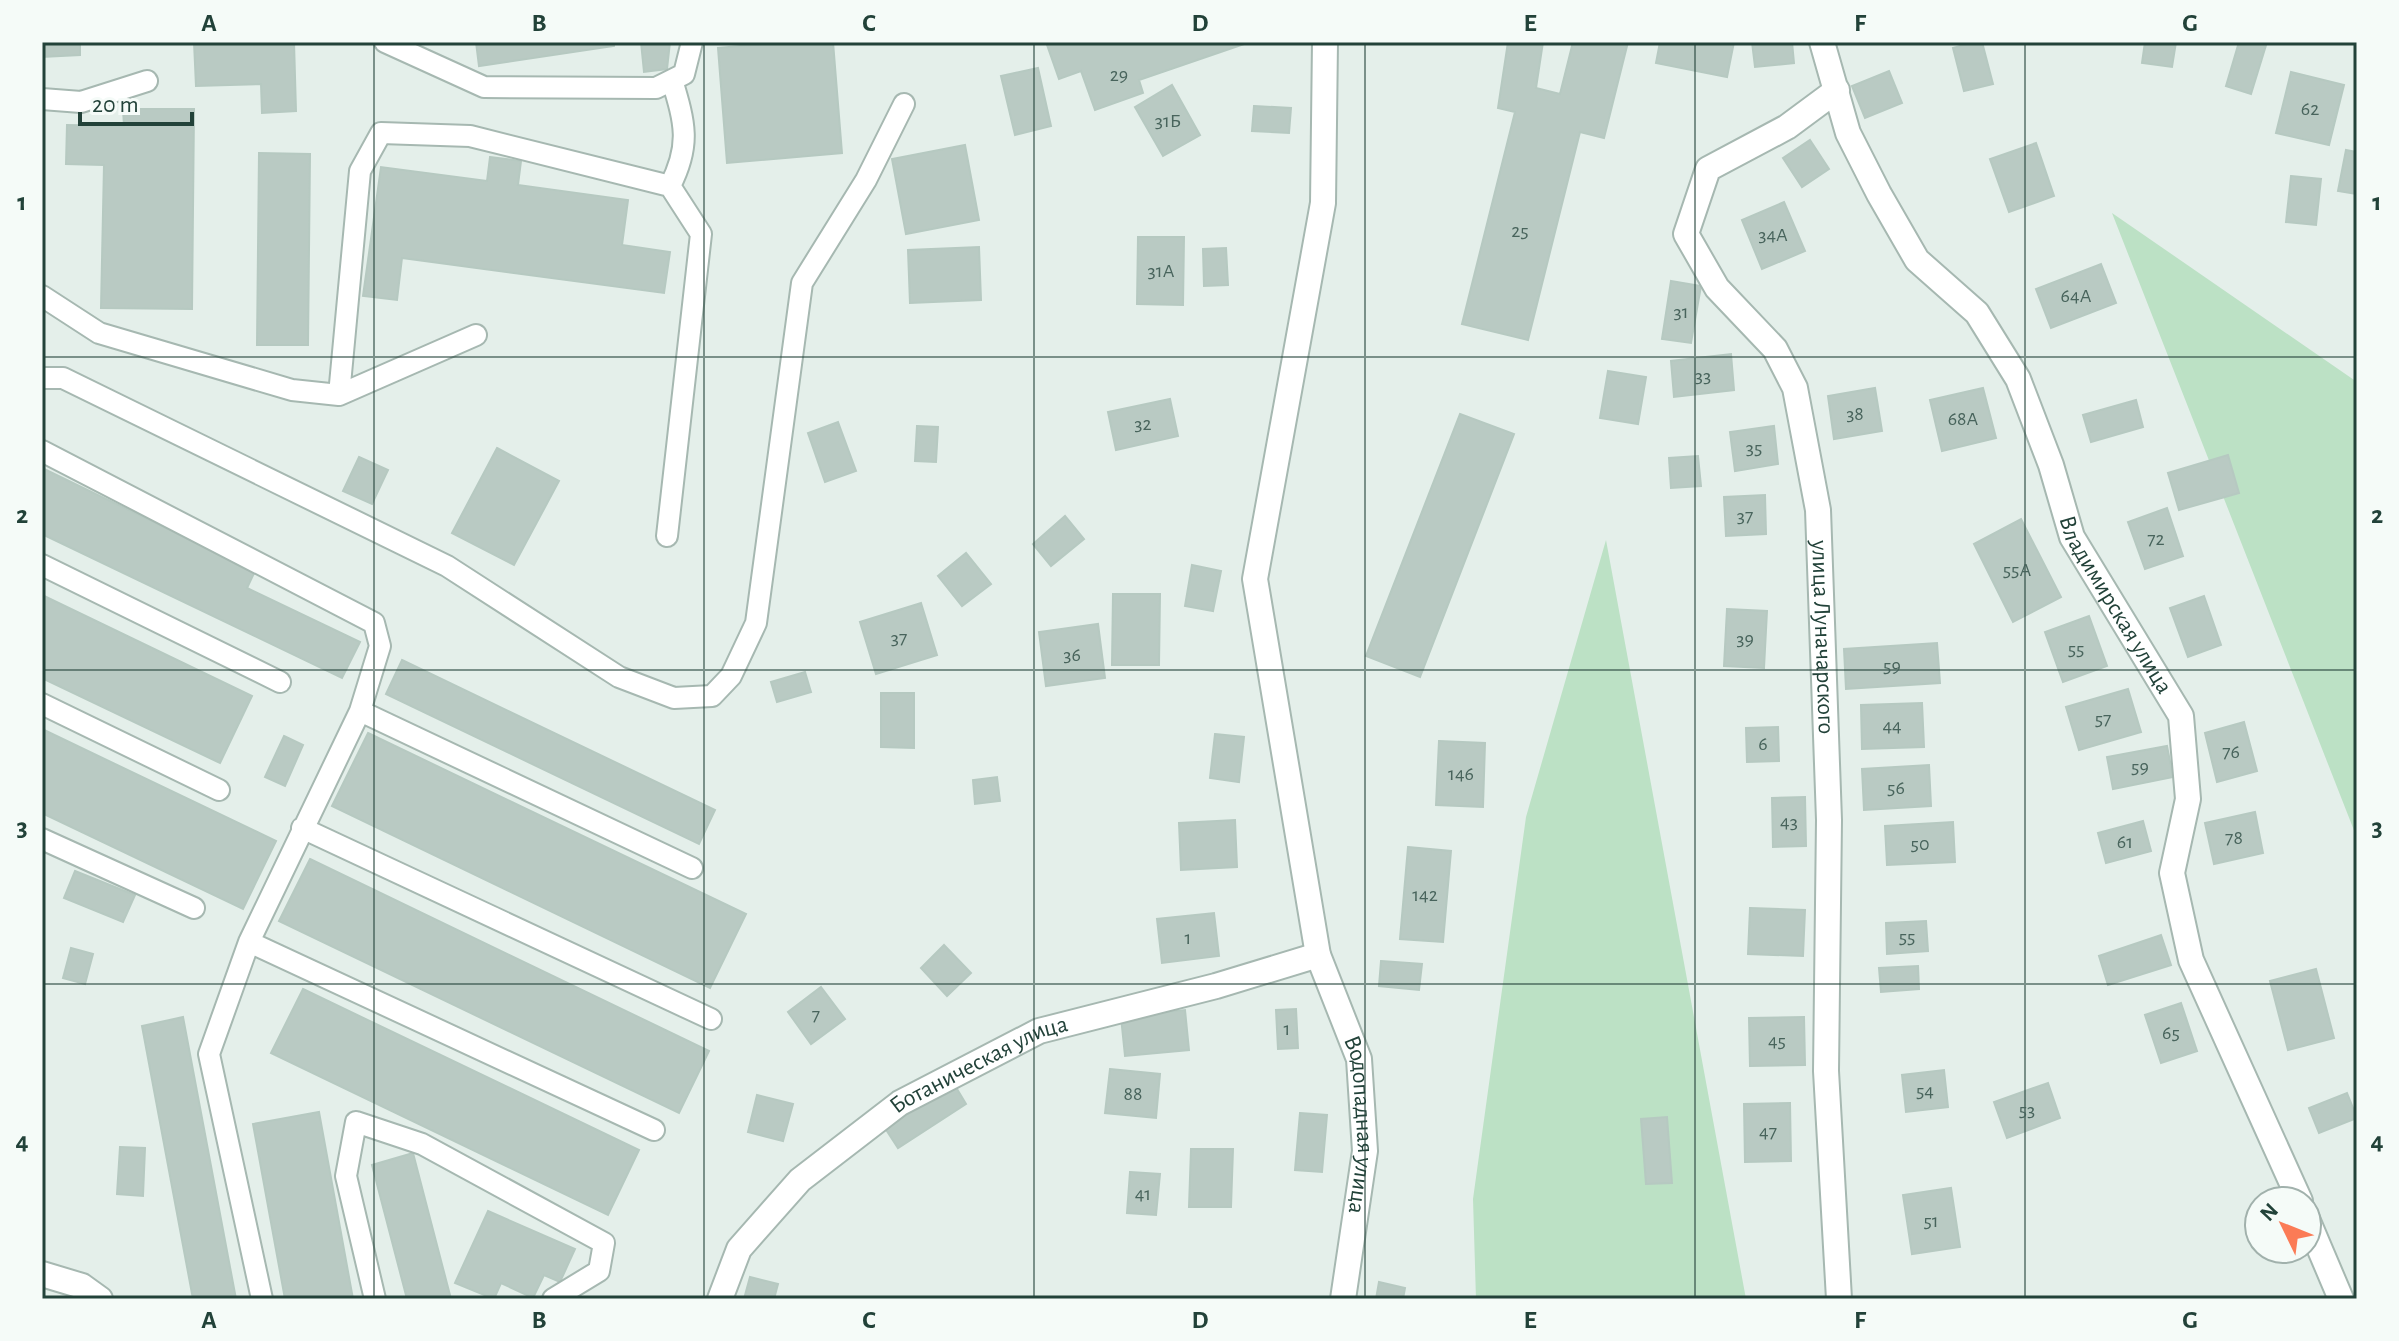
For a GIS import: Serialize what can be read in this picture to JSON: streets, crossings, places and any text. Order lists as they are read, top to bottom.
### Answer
{
  "streets": {
    "street": [
      "Владимирская улица",
      "улица Луначарского",
      "Ботаническая улица",
      "Водопадная улица"
    ]
  },
  "crossings": [
    ["Владимирская улица", "улица Луначарского"],
    ["Ботаническая улица", "Водопадная улица"]
  ],
  "house_numbers": [
    "29",
    "62",
    "31Б",
    "25",
    "34А",
    "31А",
    "64А",
    "31",
    "33",
    "38",
    "68А",
    "32",
    "35",
    "37",
    "72",
    "55А",
    "37",
    "39",
    "55",
    "36",
    "59",
    "57",
    "44",
    "6",
    "76",
    "59",
    "146",
    "56",
    "43",
    "78",
    "61",
    "50",
    "142",
    "55",
    "1",
    "7",
    "1",
    "65",
    "45",
    "54",
    "88",
    "53",
    "47",
    "41",
    "51"
  ],
  "scale_bar": "20 m",
  "north": "top left",
  "grid": {
    "columns": [
      "A",
      "B",
      "C",
      "D",
      "E",
      "F",
      "G"
    ],
    "rows": [
      "1",
      "2",
      "3",
      "4"
    ]
  }
}
